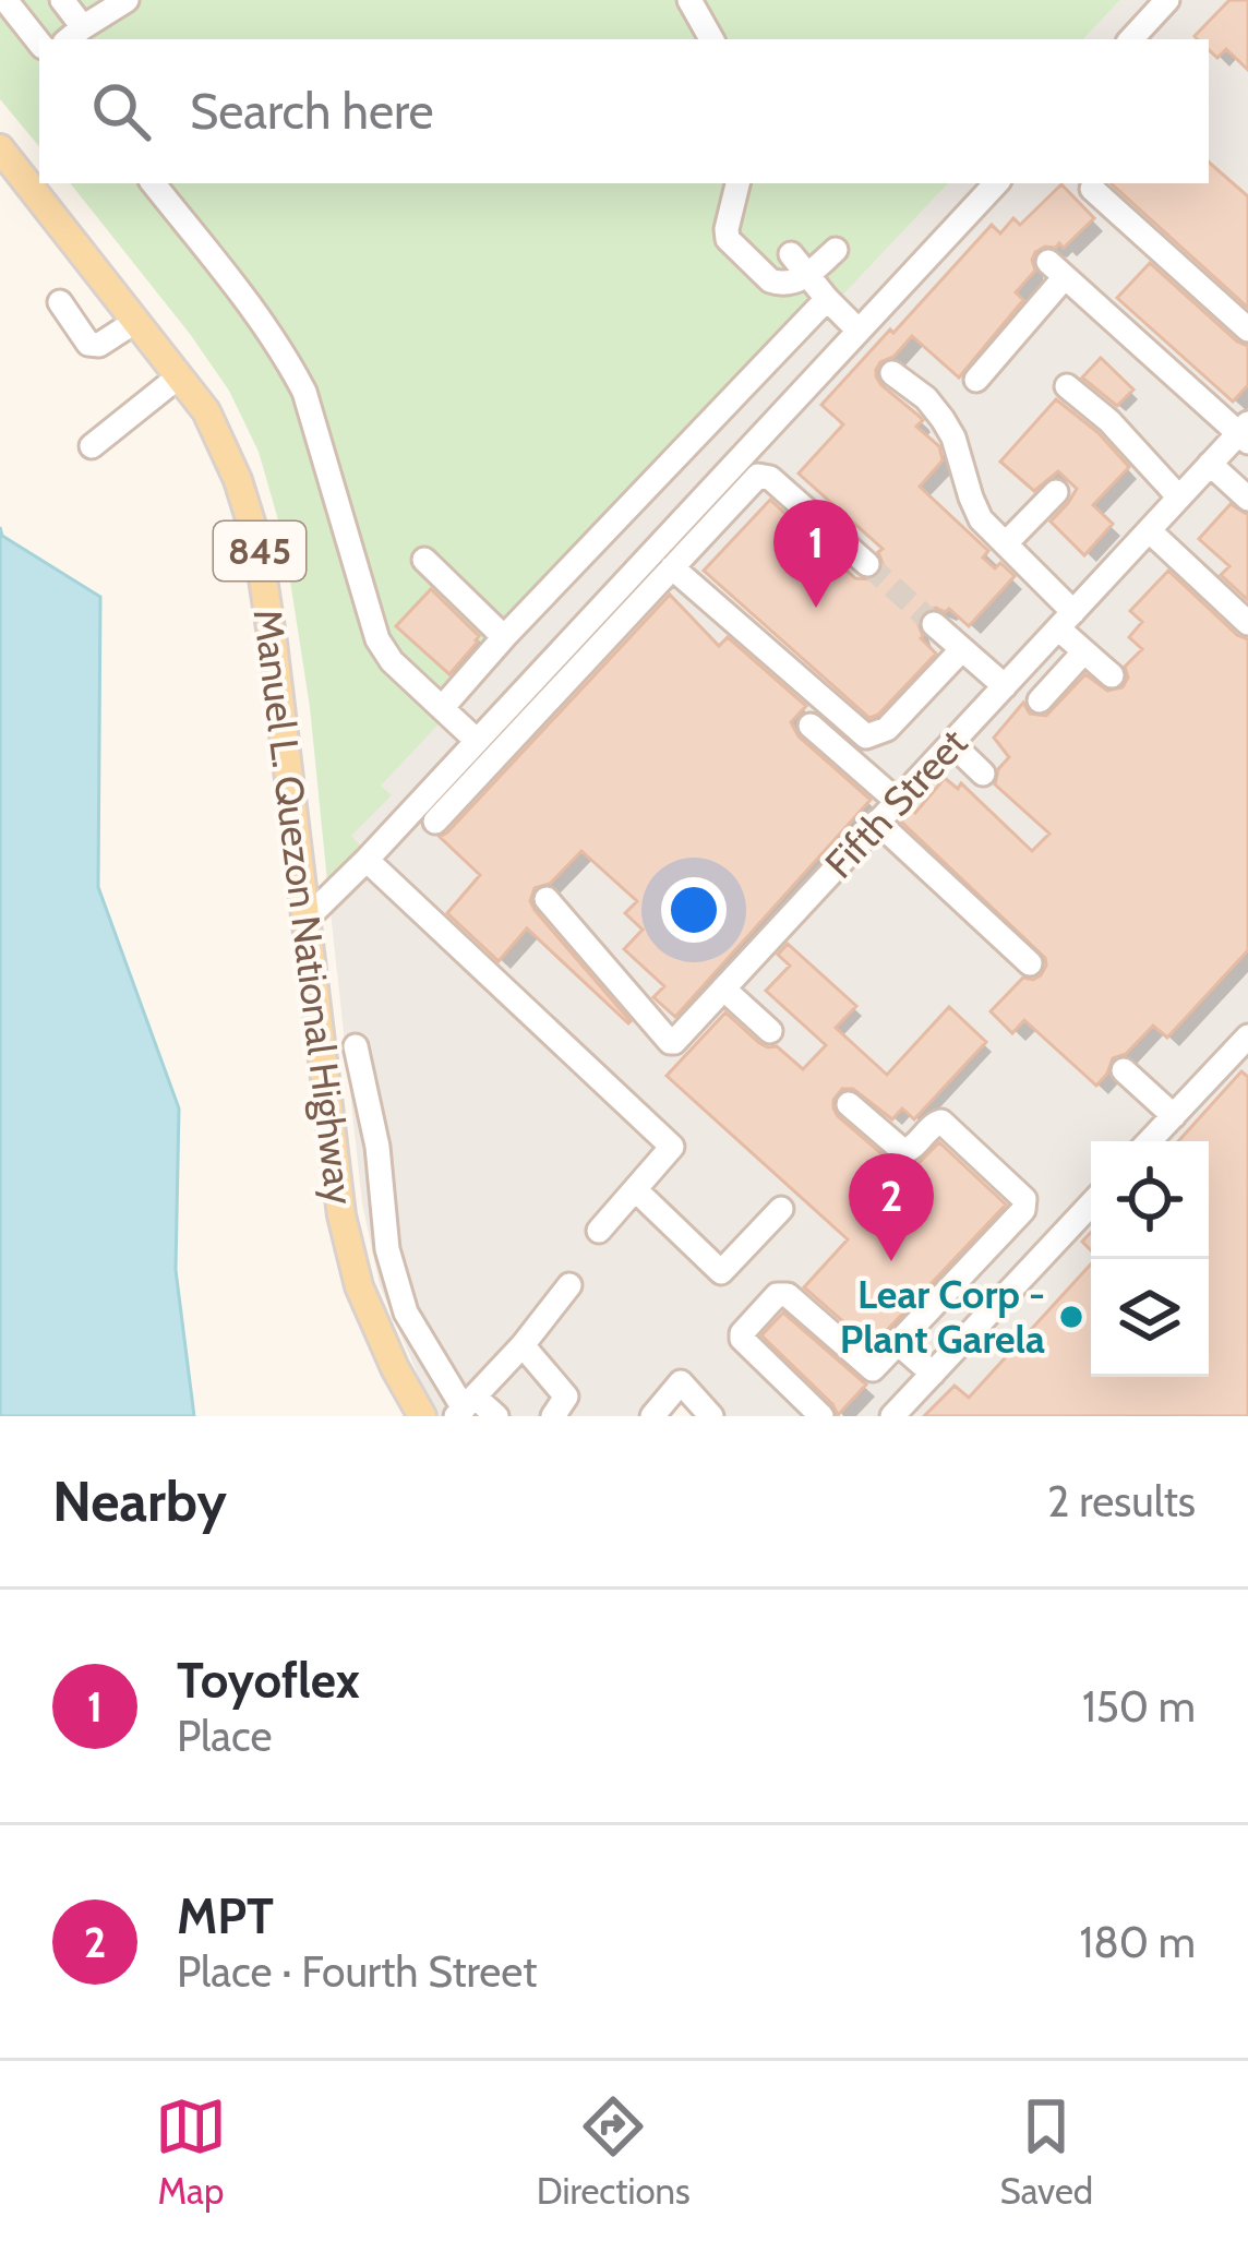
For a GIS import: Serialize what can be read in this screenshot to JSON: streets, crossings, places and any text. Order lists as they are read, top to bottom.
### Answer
{
  "streets": {
    "main road": ["845", "Manuel L. Quezon National Highway"],
    "street": ["Fifth Street"]
  },
  "places": ["Lear Corp - Plant Garela"],
  "page": {
    "search": "Search here",
    "pins": ["1", "2"],
    "heading": ["Nearby", "2 results"],
    "list": [
      {
        "mark": "1",
        "name": "Toyoflex",
        "note": "Place",
        "value": "150 m"
      },
      {
        "mark": "2",
        "name": "MPT",
        "note": "Place · Fourth Street",
        "value": "180 m"
      }
    ],
    "nav": ["Map", "Directions", "Saved"]
  }
}
